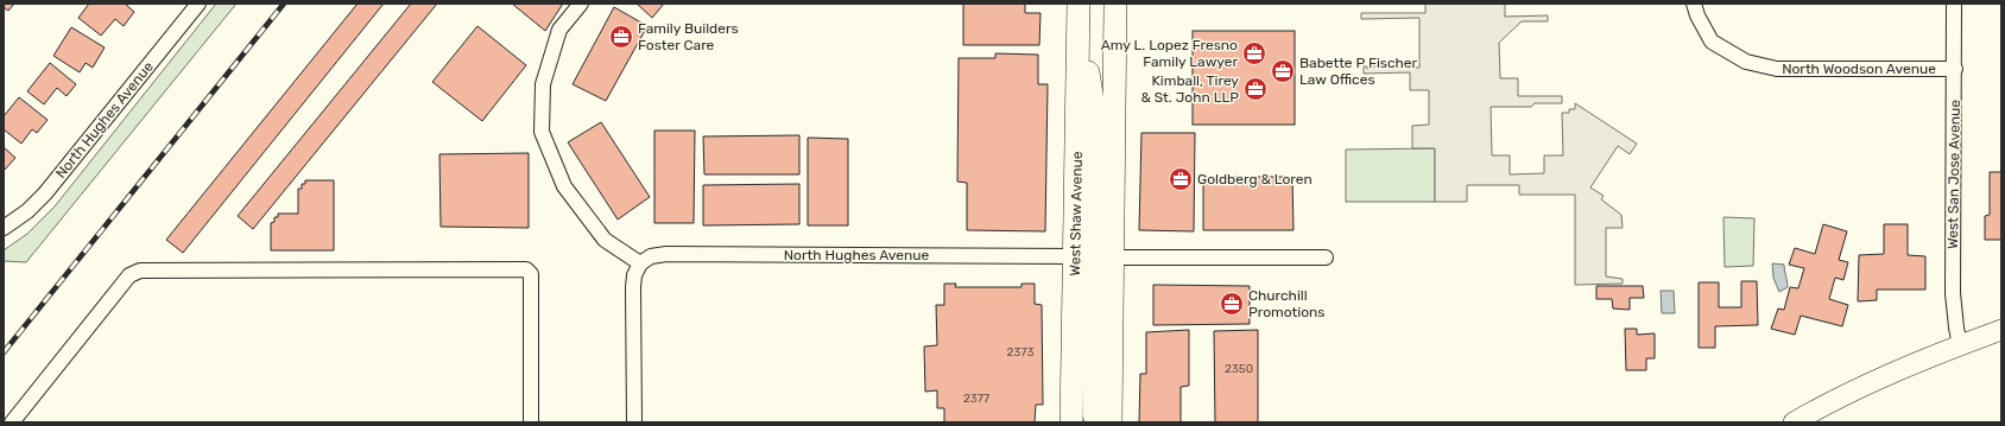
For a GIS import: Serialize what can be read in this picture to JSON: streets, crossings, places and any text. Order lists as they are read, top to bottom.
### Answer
{
  "streets": {
    "main road": ["West Shaw Avenue"],
    "street": ["North Woodson Avenue", "North Hughes Avenue", "West San Jose Avenue"]
  },
  "crossings": [
    ["North Woodson Avenue", "West San Jose Avenue"],
    ["North Hughes Avenue", "West Shaw Avenue"]
  ],
  "places": {
    "office": [
      "Family Builders Foster Care",
      "Amy L. Lopez Fresno Family Lawyer",
      "Babette P Fischer Law Offices",
      "Kimball, Tirey & St. John LLP",
      "Goldberg & Loren",
      "Churchill Promotions"
    ]
  },
  "house_numbers": ["2373", "2350", "2377"]
}
